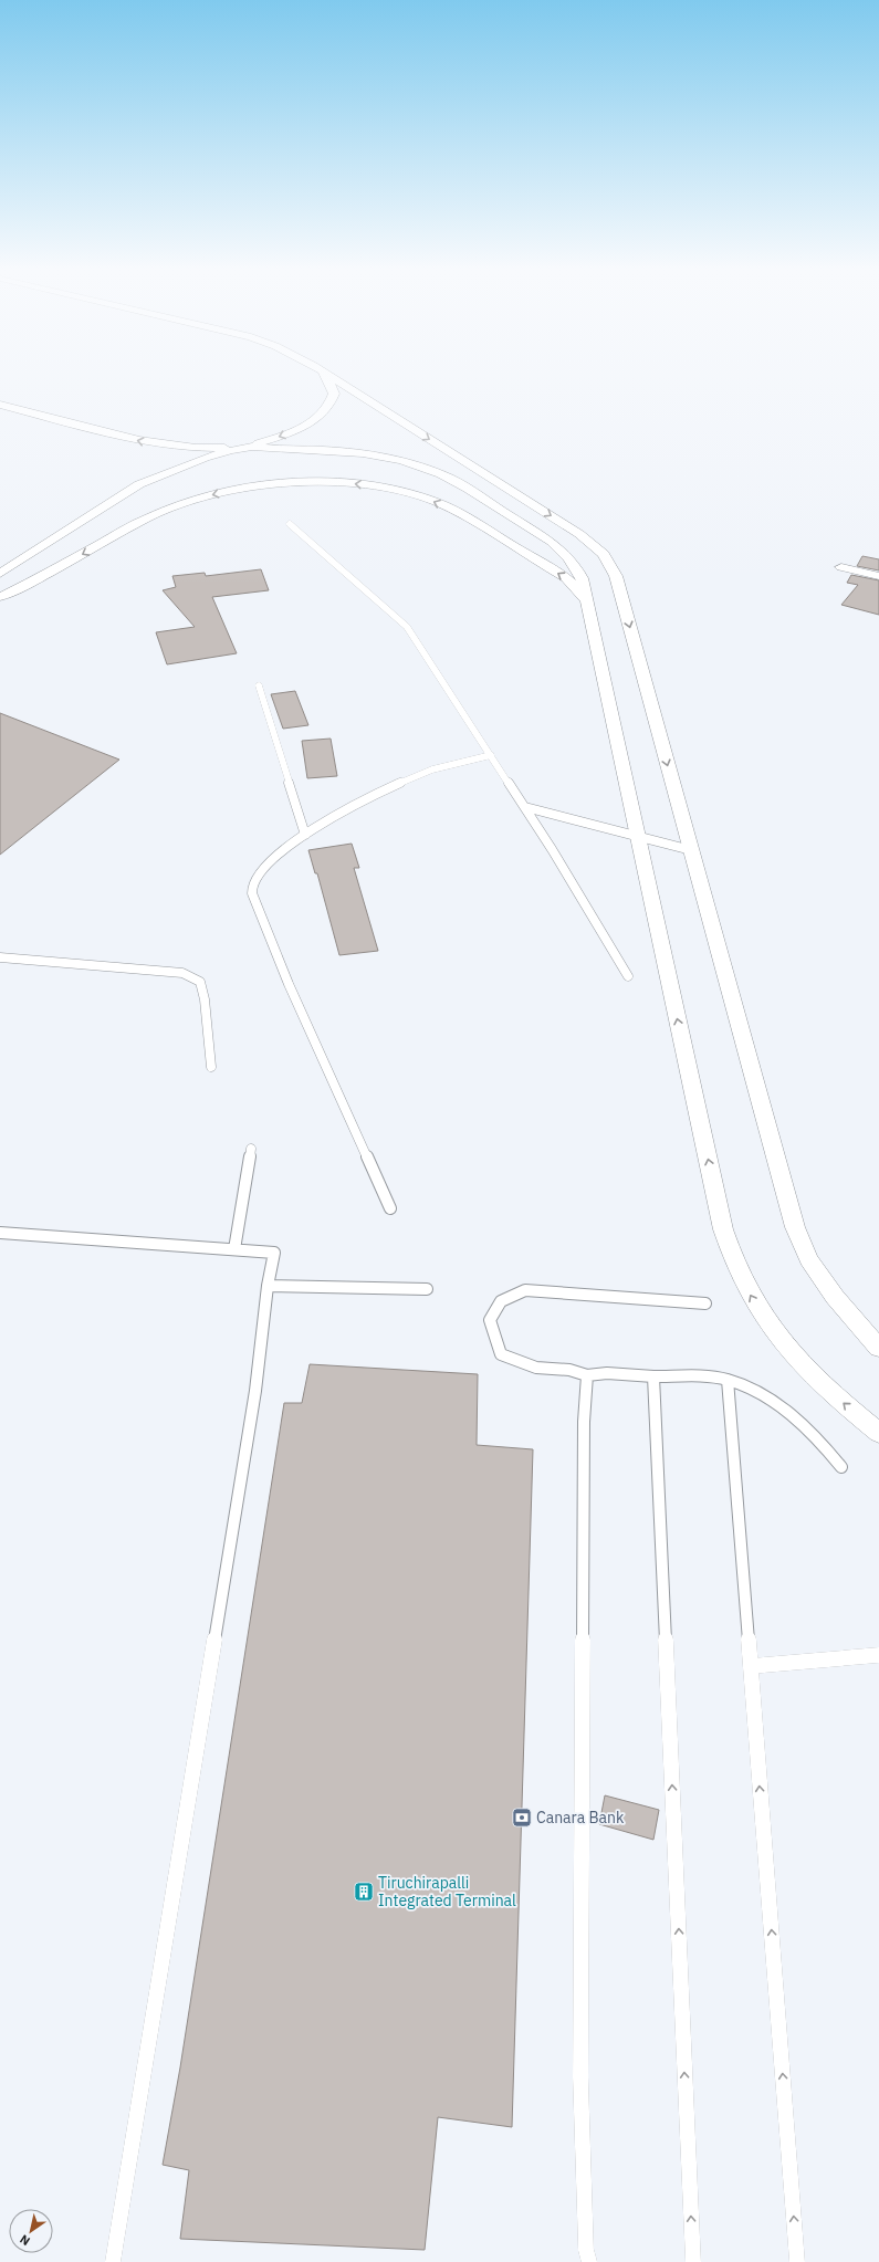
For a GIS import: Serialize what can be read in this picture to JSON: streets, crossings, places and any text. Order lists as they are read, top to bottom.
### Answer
{
  "places": {
    "bank": ["Canara Bank"],
    "building": ["Tiruchirapalli Integrated Terminal"]
  },
  "north": "bottom left"
}
